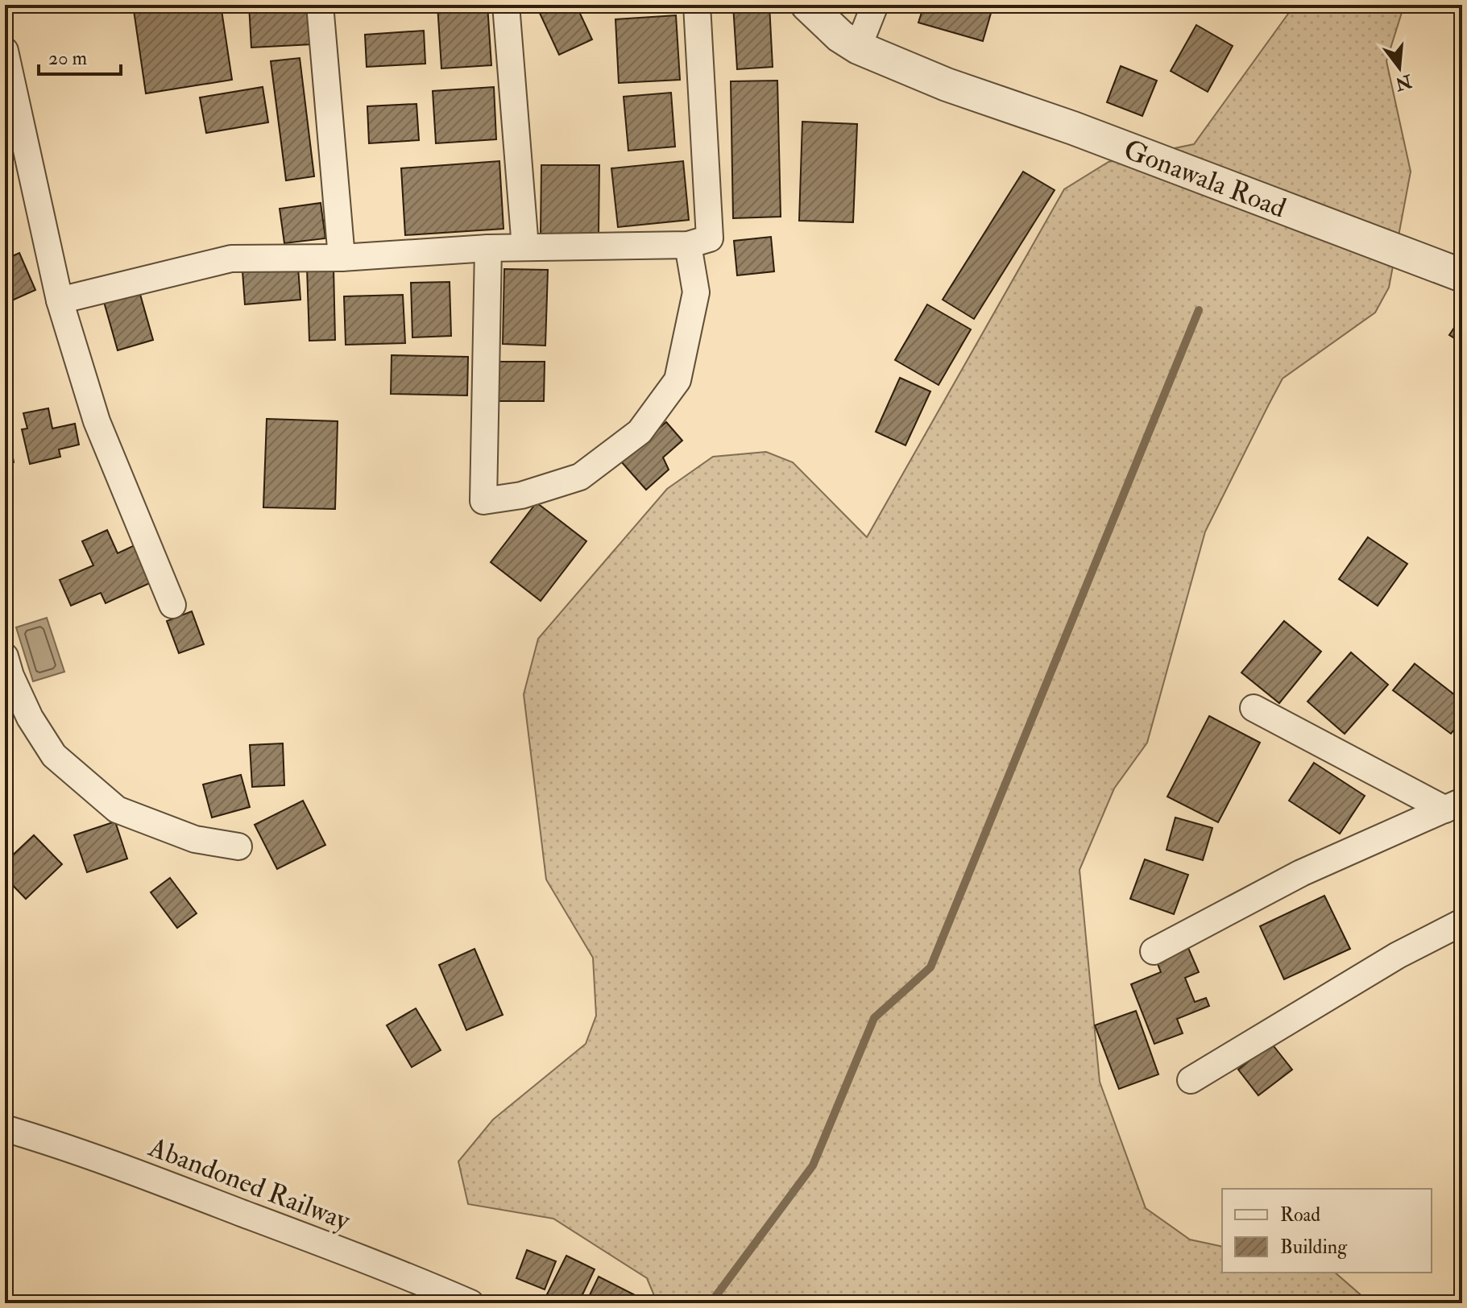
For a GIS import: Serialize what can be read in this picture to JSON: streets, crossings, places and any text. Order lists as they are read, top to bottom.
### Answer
{
  "streets": {
    "street": ["Gonawala Road", "Abandoned Railway"]
  },
  "legend": ["Road", "Building"],
  "scale_bar": "20 m",
  "north": "bottom"
}
